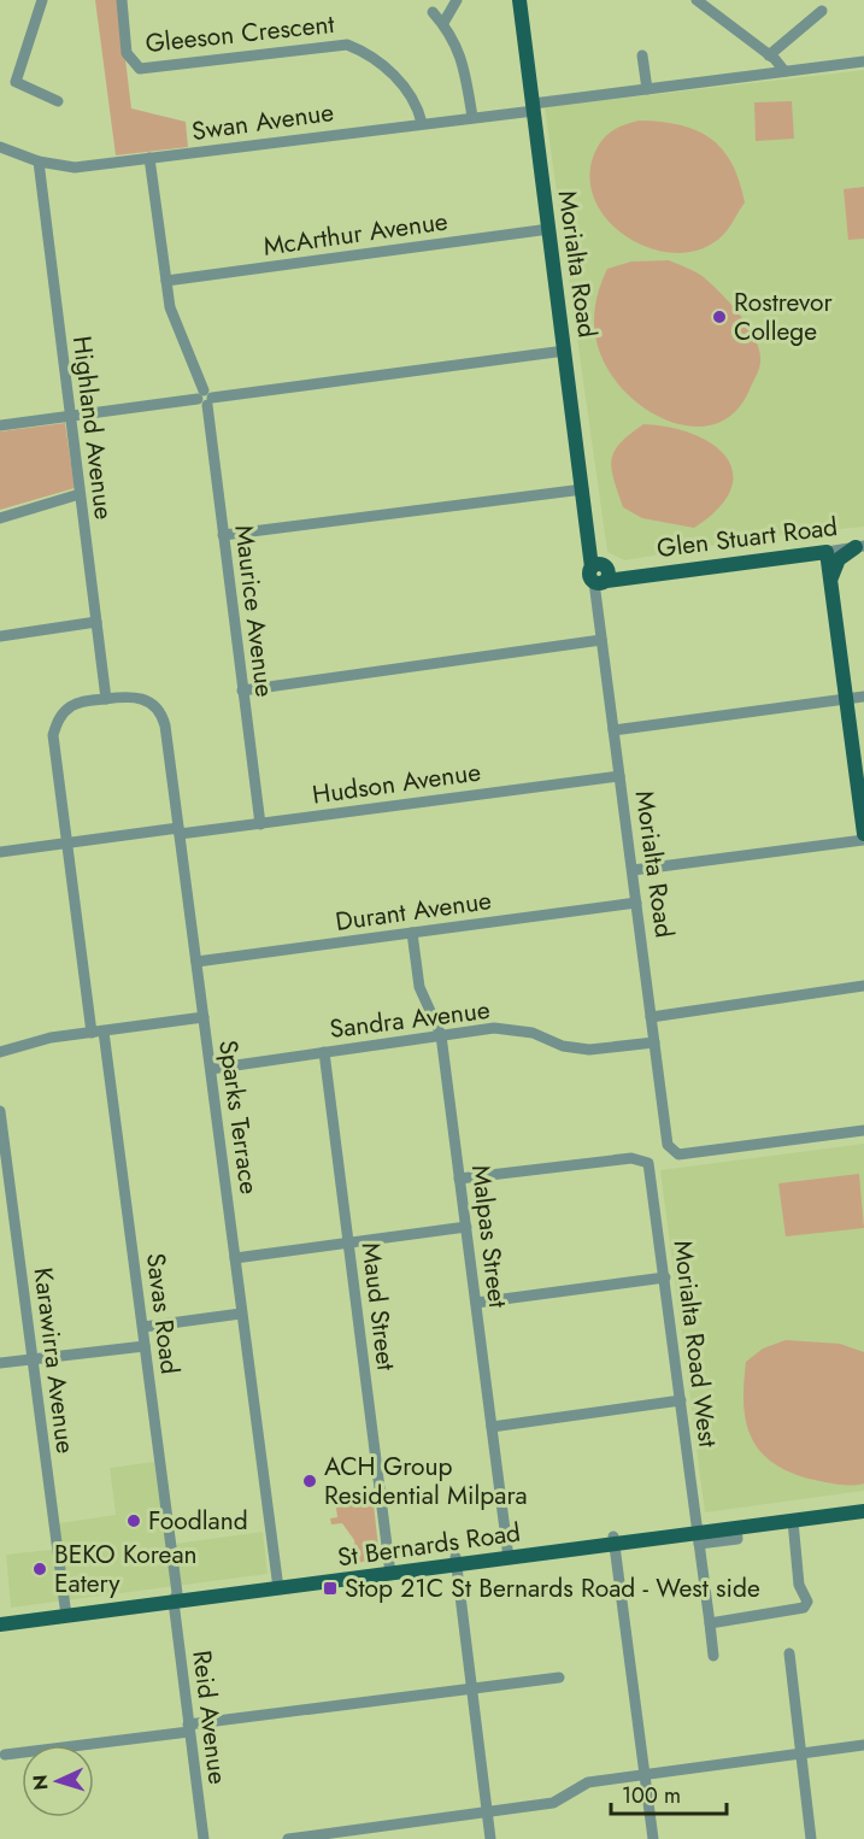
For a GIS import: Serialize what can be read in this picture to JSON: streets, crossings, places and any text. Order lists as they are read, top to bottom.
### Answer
{
  "streets": {
    "main road": ["Morialta Road", "Glen Stuart Road", "St Bernards Road"],
    "street": [
      "Gleeson Crescent",
      "Swan Avenue",
      "McArthur Avenue",
      "Highland Avenue",
      "Maurice Avenue",
      "Hudson Avenue",
      "Durant Avenue",
      "Sandra Avenue",
      "Sparks Terrace",
      "Malpas Street",
      "Maud Street",
      "Savas Road",
      "Morialta Road West",
      "Karawirra Avenue",
      "Reid Avenue"
    ]
  },
  "crossings": [
    ["Gleeson Crescent", "Swan Avenue"],
    ["Swan Avenue", "Morialta Road"],
    ["Swan Avenue", "Highland Avenue"],
    ["Swan Avenue", "Maurice Avenue"],
    ["McArthur Avenue", "Morialta Road"],
    ["McArthur Avenue", "Maurice Avenue"],
    ["Morialta Road", "Glen Stuart Road"],
    ["Morialta Road", "Hudson Avenue"],
    ["Morialta Road", "Durant Avenue"],
    ["Morialta Road", "Sandra Avenue"],
    ["Highland Avenue", "Sparks Terrace"],
    ["Maurice Avenue", "Hudson Avenue"],
    ["Hudson Avenue", "Sparks Terrace"],
    ["Hudson Avenue", "Savas Road"],
    ["Durant Avenue", "Sparks Terrace"],
    ["Durant Avenue", "Malpas Street"],
    ["Sandra Avenue", "Sparks Terrace"],
    ["Sandra Avenue", "Malpas Street"],
    ["Sandra Avenue", "Maud Street"],
    ["Sparks Terrace", "Savas Road"],
    ["Sparks Terrace", "St Bernards Road"],
    ["Malpas Street", "Morialta Road West"],
    ["Malpas Street", "St Bernards Road"],
    ["Maud Street", "St Bernards Road"],
    ["Savas Road", "St Bernards Road"],
    ["Savas Road", "Reid Avenue"],
    ["Morialta Road West", "St Bernards Road"],
    ["Karawirra Avenue", "St Bernards Road"],
    ["St Bernards Road", "Reid Avenue"]
  ],
  "places": {
    "other": [
      "Rostrevor College",
      "ACH Group Residential Milpara",
      "Foodland",
      "BEKO Korean Eatery"
    ],
    "transit": ["Stop 21C St Bernards Road - West side"]
  },
  "scale_bar": "100 m",
  "north": "left"
}
